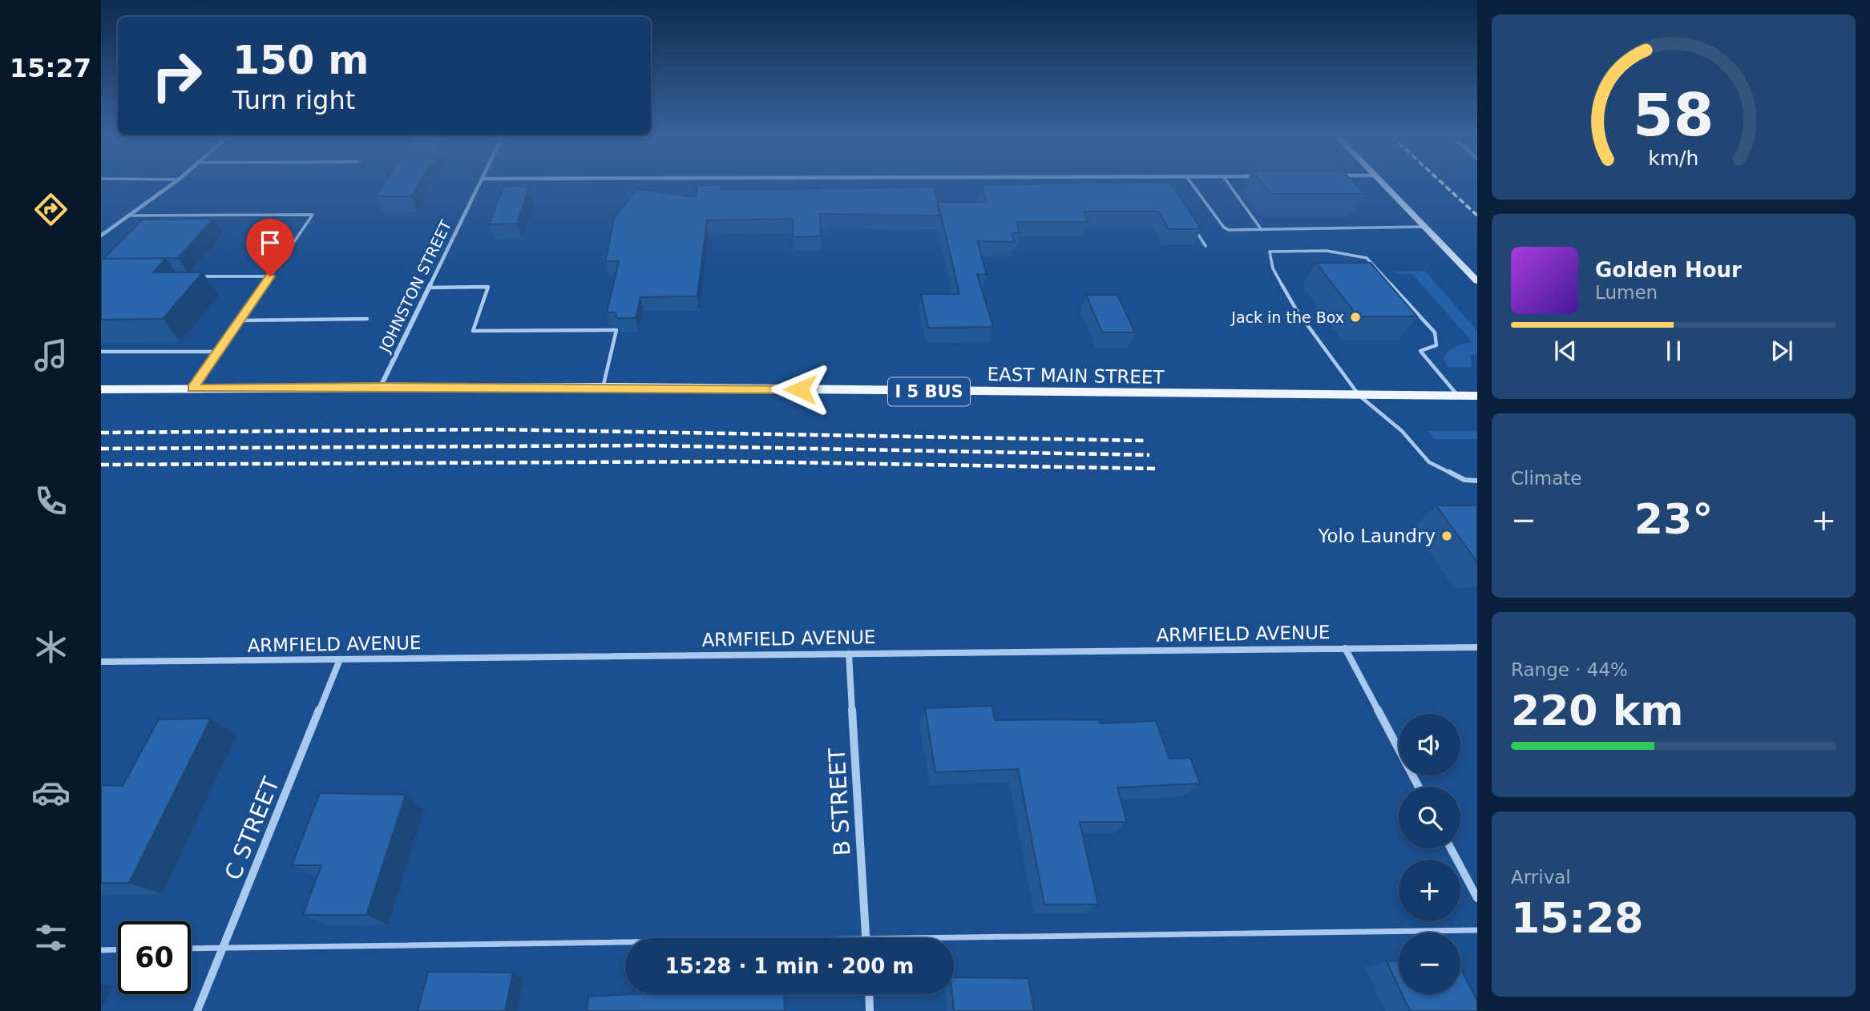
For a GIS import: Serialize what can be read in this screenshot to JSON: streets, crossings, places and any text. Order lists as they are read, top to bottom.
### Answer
{
  "streets": {
    "main road": ["EAST MAIN STREET", "I 5 BUS"],
    "street": [
      "JOHNSTON STREET",
      "ARMFIELD AVENUE",
      "B STREET",
      "C STREET"
    ]
  },
  "crossings": [
    ["JOHNSTON STREET", "EAST MAIN STREET"],
    ["ARMFIELD AVENUE", "B STREET"],
    ["ARMFIELD AVENUE", "C STREET"]
  ],
  "places": ["Jack in the Box", "Yolo Laundry"],
  "page": {
    "tabs": "15:27",
    "turn": ["150 m", "Turn right"],
    "song": ["Golden Hour", "Lumen"],
    "tile": [
      "Climate",
      ["Range · 44%", "220 km"],
      ["Arrival", "15:28"]
    ],
    "heat": ["−", "23°", "+"],
    "map_buttons": ["+", "−"],
    "limit": "60",
    "trip": "15:28 · 1 min · 200 m",
    "gauge": ["58", "km/h"]
  }
}
